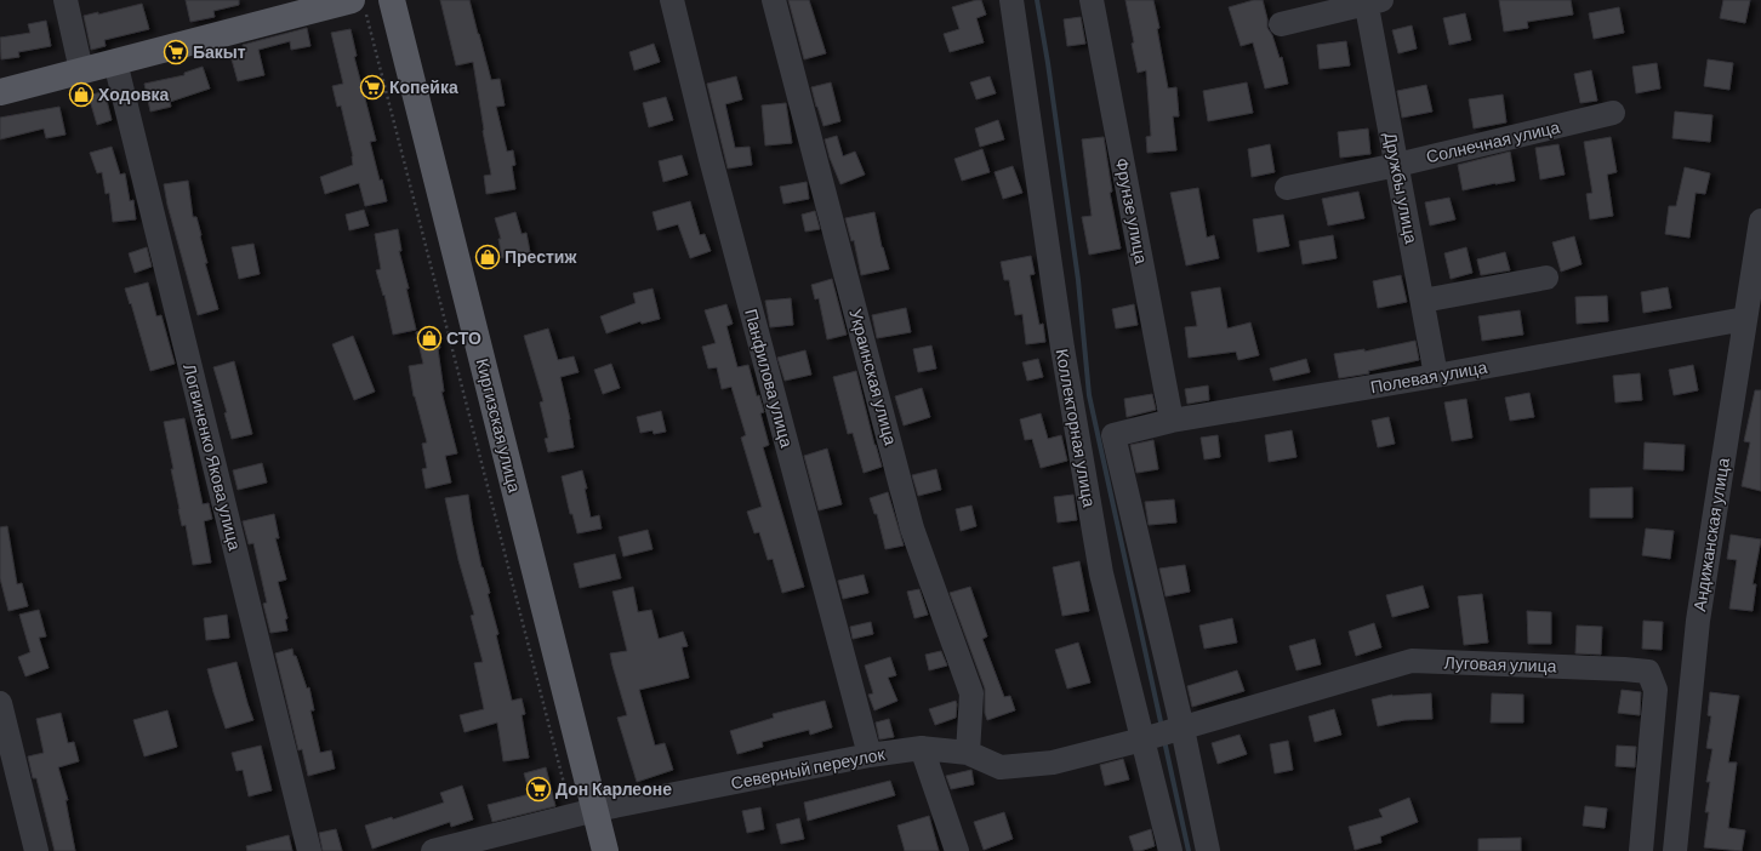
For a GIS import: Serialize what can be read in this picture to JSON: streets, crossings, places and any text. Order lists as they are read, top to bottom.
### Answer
{
  "streets": {
    "main road": ["Киргизская улица"],
    "street": [
      "Солнечная улица",
      "Дружбы улица",
      "Фрунзе улица",
      "Украинская улица",
      "Полевая улица",
      "Панфилова улица",
      "Коллекторная улица",
      "Логвиненко Якова улица",
      "Андижанская улица",
      "Луговая улица",
      "Северный переулок"
    ]
  },
  "crossings": [
    ["Солнечная улица", "Дружбы улица"],
    ["Дружбы улица", "Полевая улица"],
    ["Фрунзе улица", "Полевая улица"],
    ["Украинская улица", "Северный переулок"],
    ["Полевая улица", "Андижанская улица"],
    ["Полевая улица", "Луговая улица"],
    ["Полевая улица", "Северный переулок"],
    ["Панфилова улица", "Северный переулок"],
    ["Киргизская улица", "Северный переулок"],
    ["Коллекторная улица", "Северный переулок"],
    ["Луговая улица", "Северный переулок"]
  ],
  "places": {
    "supermarket": ["Бакыт", "Копейка", "Дон Карлеоне"],
    "shop": ["Ходовка", "Престиж", "СТО"]
  }
}
